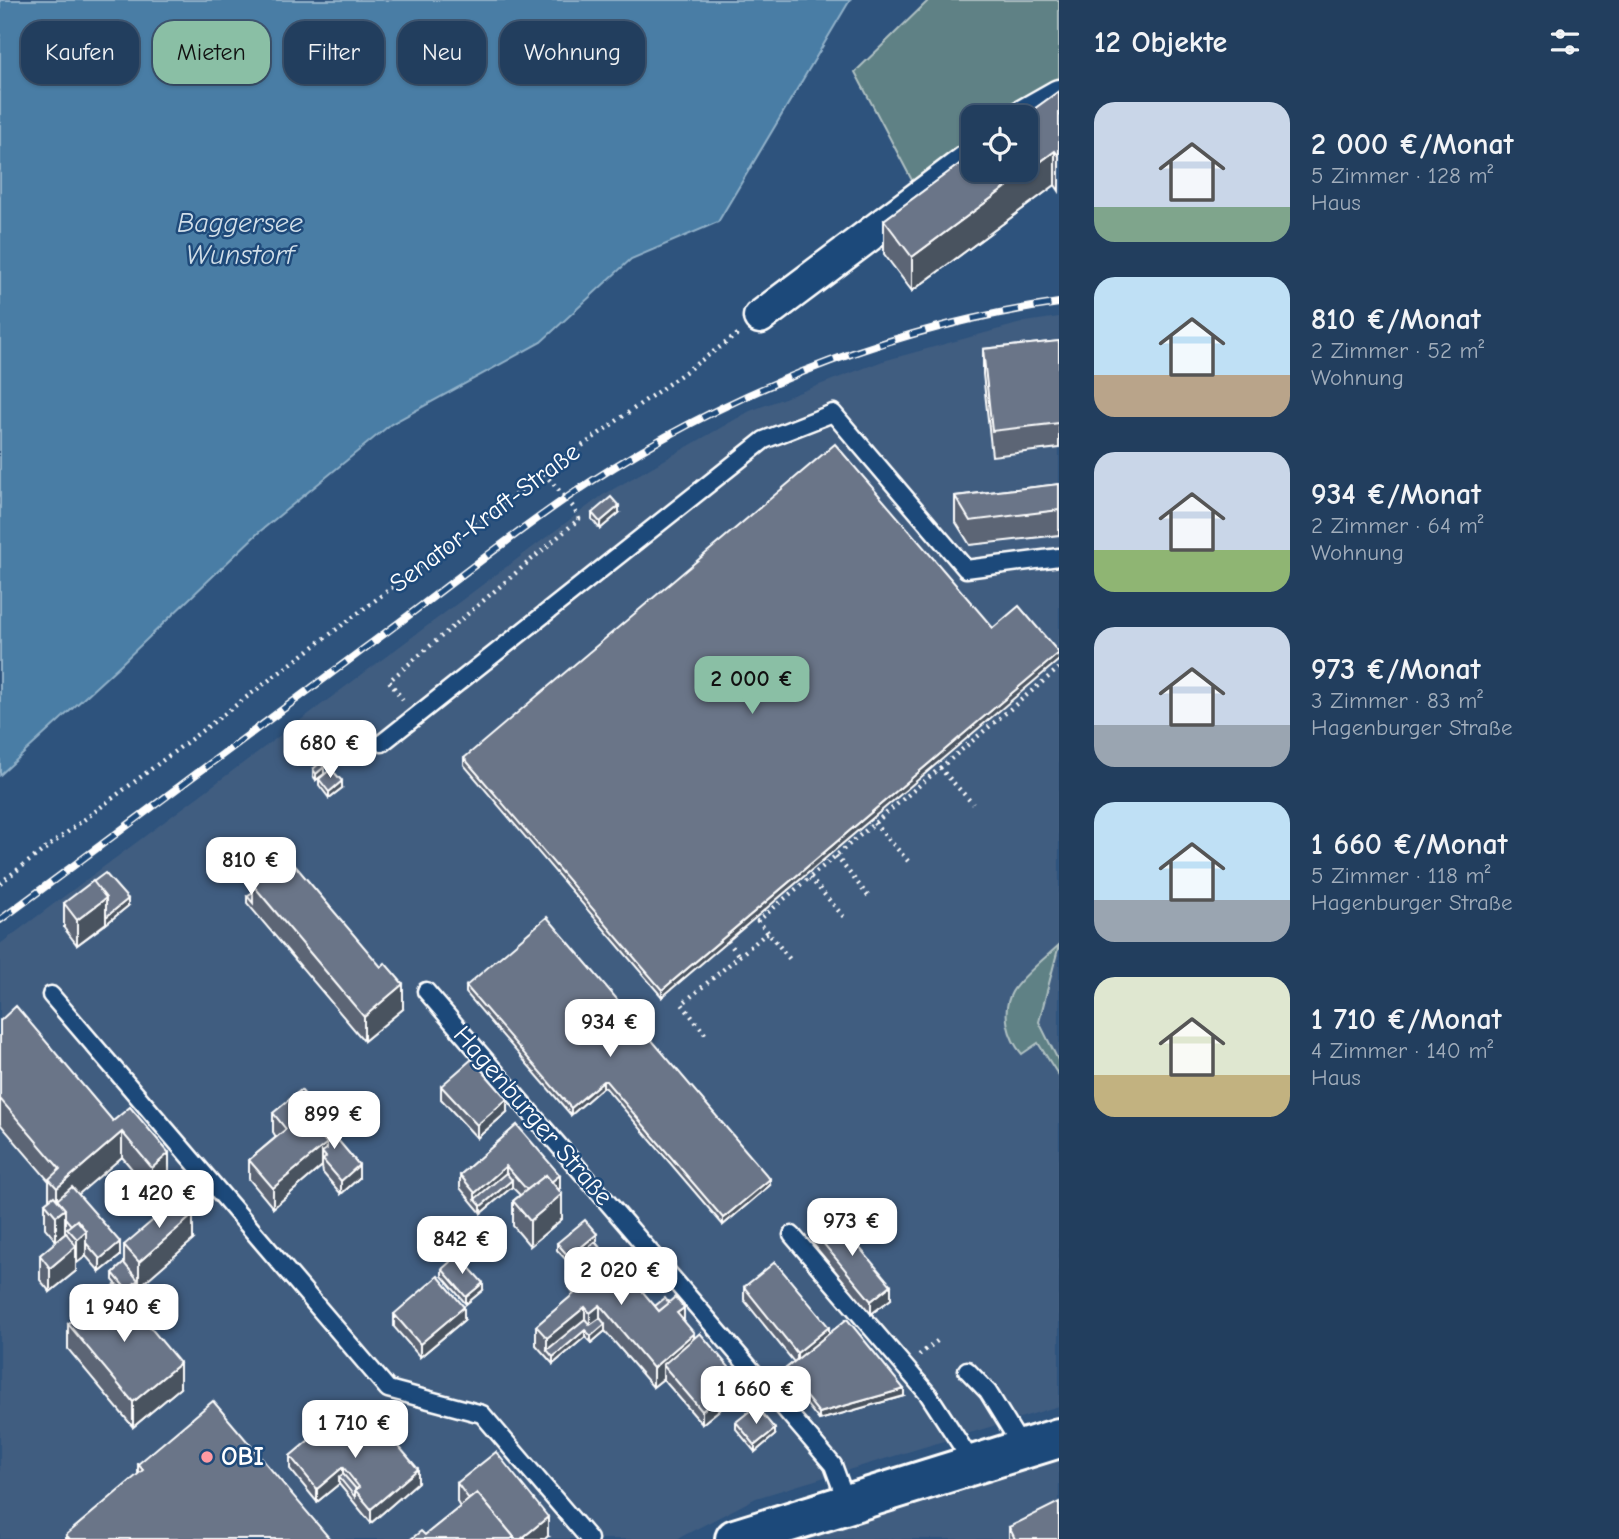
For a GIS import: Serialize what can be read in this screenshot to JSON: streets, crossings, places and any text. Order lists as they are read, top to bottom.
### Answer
{
  "streets": {
    "lane": ["Hagenburger Straße"],
    "path": ["Senator-Kraft-Straße"]
  },
  "water": ["Baggersee Wunstorf"],
  "places": ["OBI"],
  "page": {
    "heading": "12 Objekte",
    "chip": [
      "Kaufen",
      "Mieten",
      "Filter",
      "Neu",
      "Wohnung"
    ],
    "list": [
      {
        "name": "2 000 €/Monat",
        "note": "5 Zimmer · 128 m² · Haus"
      },
      {
        "name": "810 €/Monat",
        "note": "2 Zimmer · 52 m² · Wohnung"
      },
      {
        "name": "934 €/Monat",
        "note": "2 Zimmer · 64 m² · Wohnung"
      },
      {
        "name": "973 €/Monat",
        "note": "3 Zimmer · 83 m² · Hagenburger Straße"
      },
      {
        "name": "1 660 €/Monat",
        "note": "5 Zimmer · 118 m² · Hagenburger Straße"
      },
      {
        "name": "1 710 €/Monat",
        "note": "4 Zimmer · 140 m² · Haus"
      }
    ],
    "price": [
      "2 000 €",
      "680 €",
      "810 €",
      "934 €",
      "899 €",
      "1 420 €",
      "973 €",
      "842 €",
      "2 020 €",
      "1 940 €",
      "1 660 €",
      "1 710 €"
    ]
  }
}
